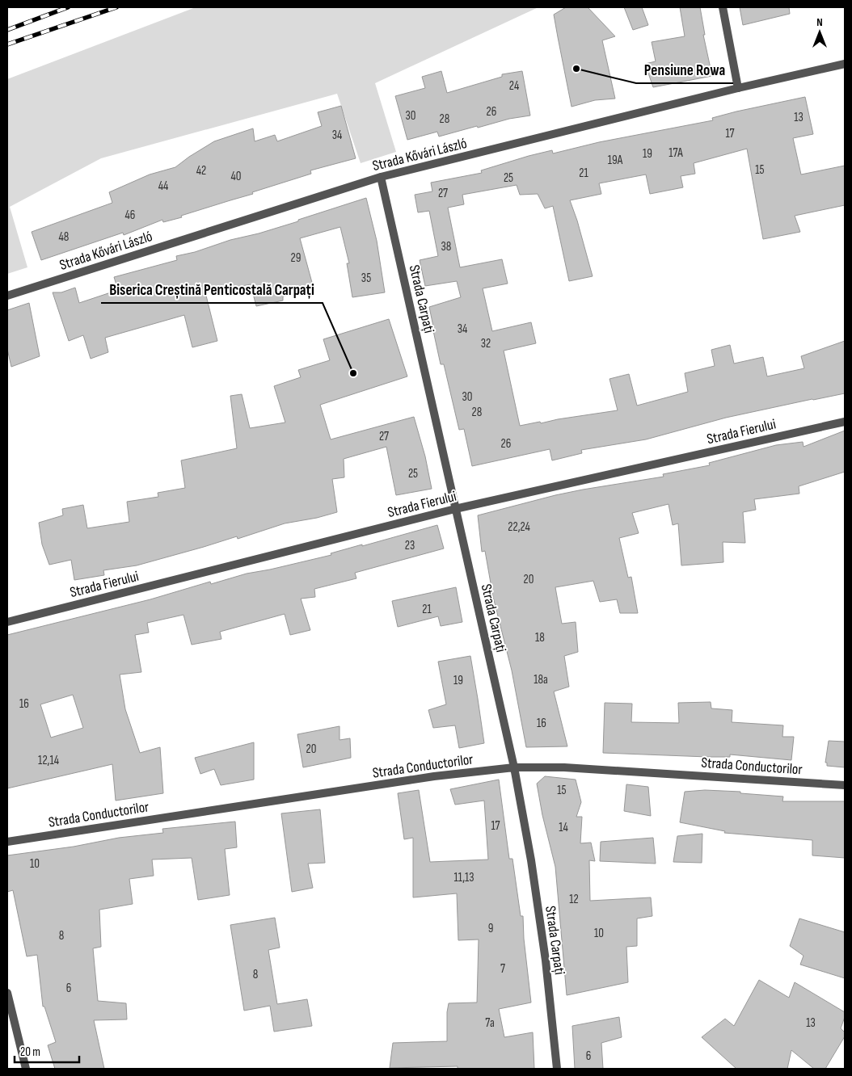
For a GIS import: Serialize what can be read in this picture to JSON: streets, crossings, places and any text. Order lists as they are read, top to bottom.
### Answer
{
  "streets": {
    "street": [
      "Strada Kővári László",
      "Strada Carpați",
      "Strada Fierului",
      "Strada Conductorilor"
    ]
  },
  "crossings": [
    ["Strada Kővári László", "Strada Carpați"],
    ["Strada Carpați", "Strada Fierului"],
    ["Strada Carpați", "Strada Conductorilor"]
  ],
  "places": ["Pensiune Rowa", "Biserica Creștină Penticostală Carpați"],
  "house_numbers": [
    "24",
    "26",
    "30",
    "13",
    "28",
    "17",
    "34",
    "17A",
    "19",
    "19A",
    "15",
    "42",
    "21",
    "40",
    "25",
    "44",
    "27",
    "46",
    "48",
    "38",
    "29",
    "35",
    "34",
    "32",
    "30",
    "28",
    "27",
    "26",
    "25",
    "22,24",
    "23",
    "20",
    "21",
    "18",
    "18a",
    "19",
    "16",
    "16",
    "20",
    "12,14",
    "15",
    "17",
    "14",
    "10",
    "11,13",
    "12",
    "9",
    "10",
    "8",
    "7",
    "8",
    "6",
    "7a",
    "13",
    "6"
  ],
  "scale_bar": "20 m",
  "north": "top"
}
